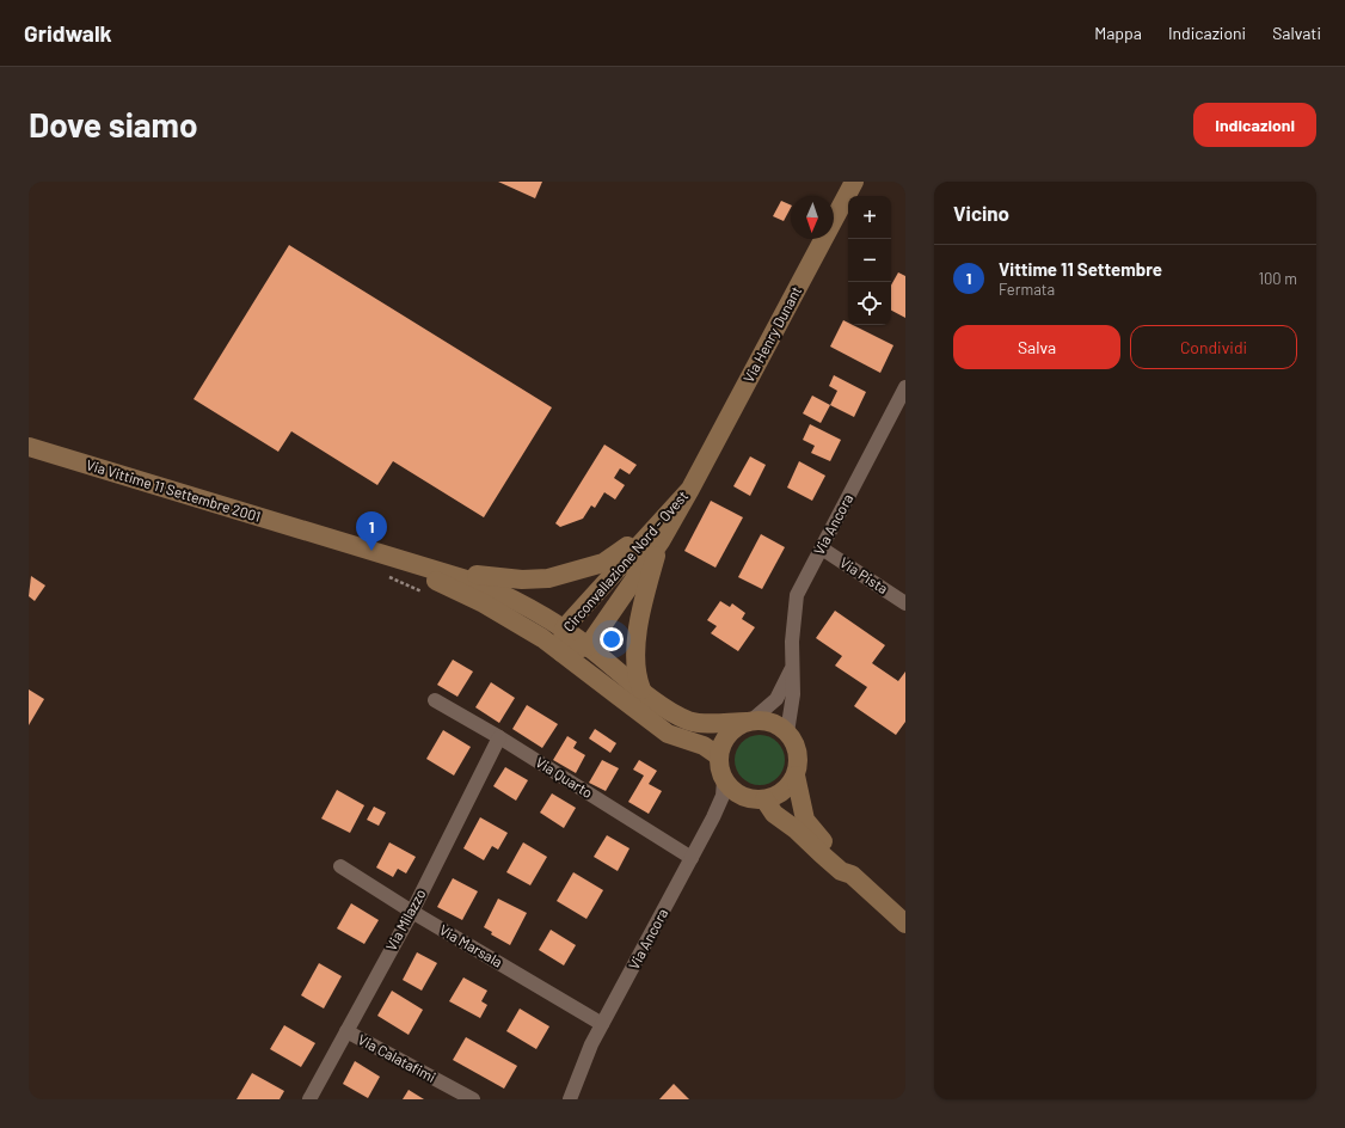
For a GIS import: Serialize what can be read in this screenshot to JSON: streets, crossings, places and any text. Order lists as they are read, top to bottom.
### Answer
{
  "streets": {
    "main road": [
      "Via Henry Dunant",
      "Via Vittime 11 Settembre 2001",
      "Via Ancora",
      "Circonvallazione Nord - Ovest"
    ],
    "street": [
      "Via Pista",
      "Via Quarto",
      "Via Milazzo",
      "Via Marsala",
      "Via Calatafimi"
    ]
  },
  "crossings": [
    ["Via Henry Dunant", "Circonvallazione Nord - Ovest"],
    ["Via Ancora", "Via Pista"],
    ["Via Ancora", "Via Quarto"],
    ["Via Ancora", "Via Marsala"],
    ["Via Quarto", "Via Milazzo"],
    ["Via Milazzo", "Via Marsala"],
    ["Via Milazzo", "Via Calatafimi"]
  ],
  "north": "bottom",
  "page": {
    "header": "Gridwalk",
    "nav": ["Mappa", "Indicazioni", "Salvati"],
    "buttons": [
      "Indicazioni",
      ["Salva", "Condividi"]
    ],
    "title": "Dove siamo",
    "heading": "Vicino",
    "map_buttons": ["+", "−"],
    "list": [
      {
        "mark": "1",
        "name": "Vittime 11 Settembre",
        "note": "Fermata",
        "value": "100 m"
      }
    ],
    "pins": "1"
  }
}
